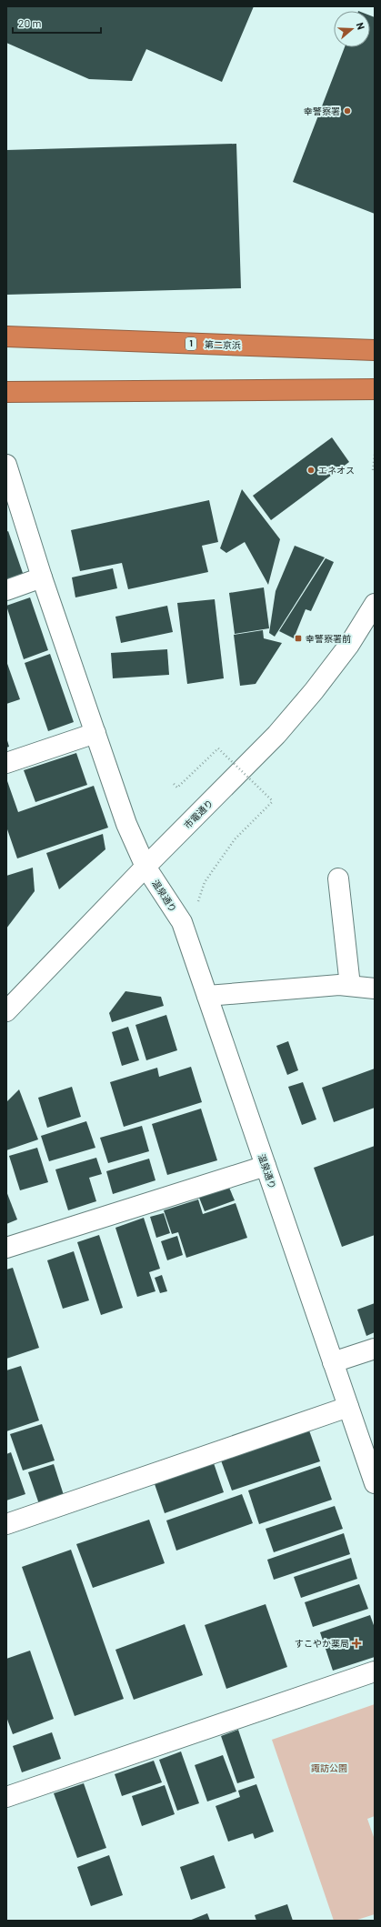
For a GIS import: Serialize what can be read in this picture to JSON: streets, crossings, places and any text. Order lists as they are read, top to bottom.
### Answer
{
  "streets": {
    "highway": ["1", "第二京浜"],
    "street": ["市電通り", "温泉通り"]
  },
  "crossings": [
    ["市電通り", "温泉通り"]
  ],
  "parks": ["諏訪公園"],
  "places": {
    "other": ["幸警察署", "エネオス"],
    "transit": ["幸警察署前"],
    "health": ["すこやか薬局"]
  },
  "scale_bar": "20 m",
  "north": "right"
}
